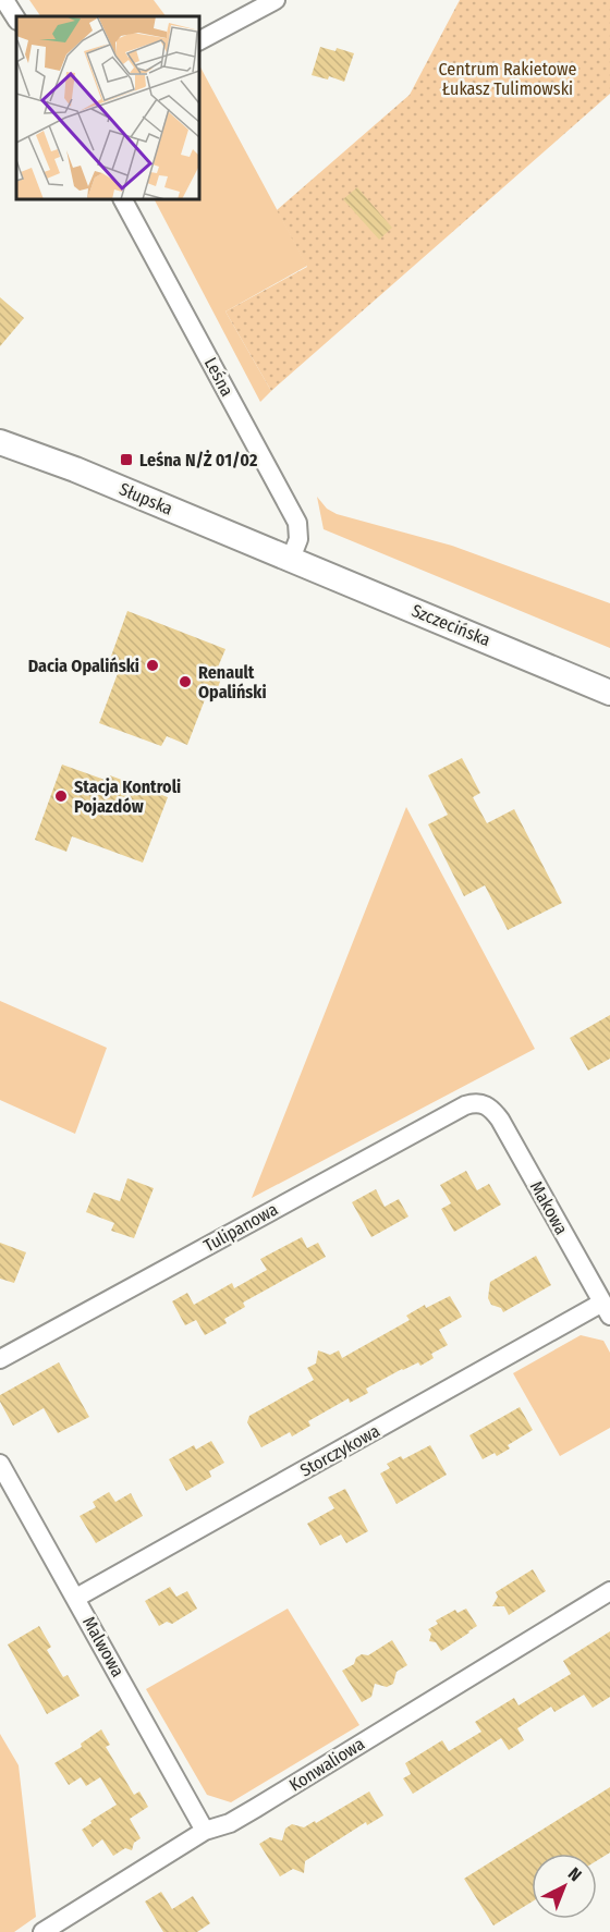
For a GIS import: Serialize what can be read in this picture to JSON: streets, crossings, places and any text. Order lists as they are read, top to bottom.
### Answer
{
  "streets": {
    "main road": ["Słupska", "Szczecińska"],
    "street": [
      "Leśna",
      "Makowa",
      "Tulipanowa",
      "Storczykowa",
      "Malwowa",
      "Konwaliowa"
    ]
  },
  "crossings": [
    ["Leśna", "Słupska"],
    ["Leśna", "Szczecińska"],
    ["Słupska", "Szczecińska"],
    ["Makowa", "Tulipanowa"],
    ["Makowa", "Storczykowa"],
    ["Storczykowa", "Malwowa"],
    ["Malwowa", "Konwaliowa"]
  ],
  "parks": ["Centrum Rakietowe Łukasz Tulimowski"],
  "places": {
    "transit": ["Leśna N/Ż 01/02"],
    "other": ["Dacia Opaliński", "Renault Opaliński", "Stacja Kontroli Pojazdów"]
  },
  "north": "top right"
}
